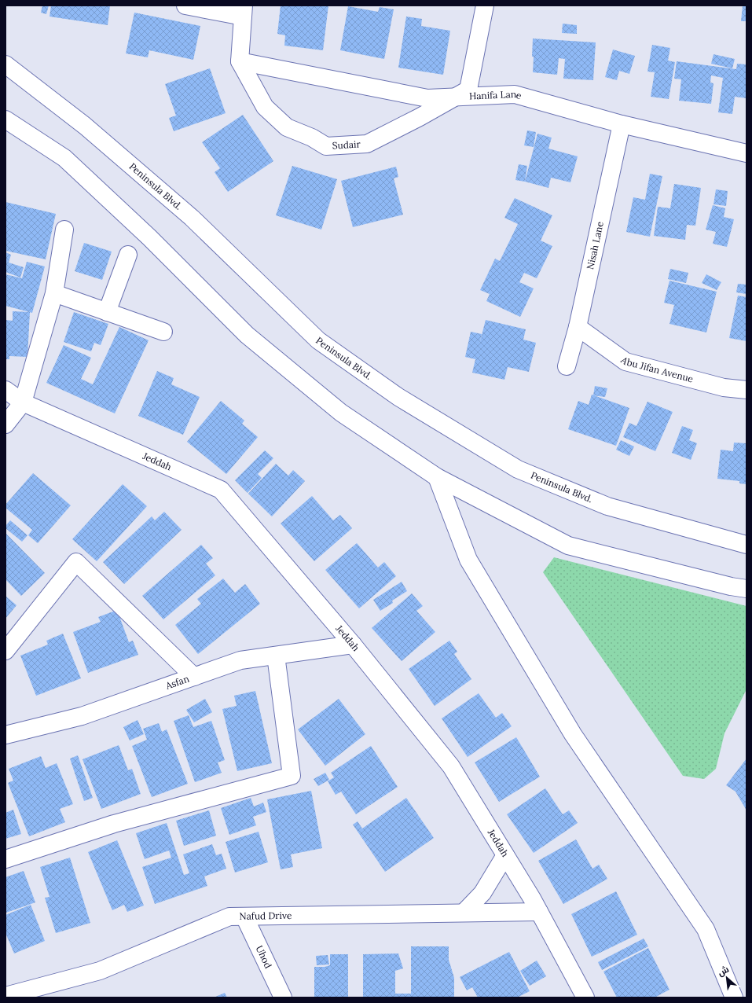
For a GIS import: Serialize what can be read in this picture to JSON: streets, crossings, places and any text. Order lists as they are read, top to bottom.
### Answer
{
  "streets": {
    "street": [
      "Hanifa Lane",
      "Sudair",
      "Peninsula Blvd.",
      "Nisah Lane",
      "Abu Jifan Avenue",
      "Jeddah",
      "Asfan",
      "Nafud Drive",
      "Uhod"
    ]
  },
  "crossings": [
    ["Hanifa Lane", "Sudair"],
    ["Hanifa Lane", "Nisah Lane"],
    ["Nisah Lane", "Abu Jifan Avenue"],
    ["Jeddah", "Asfan"],
    ["Jeddah", "Nafud Drive"],
    ["Nafud Drive", "Uhod"]
  ],
  "north": "top left"
}
